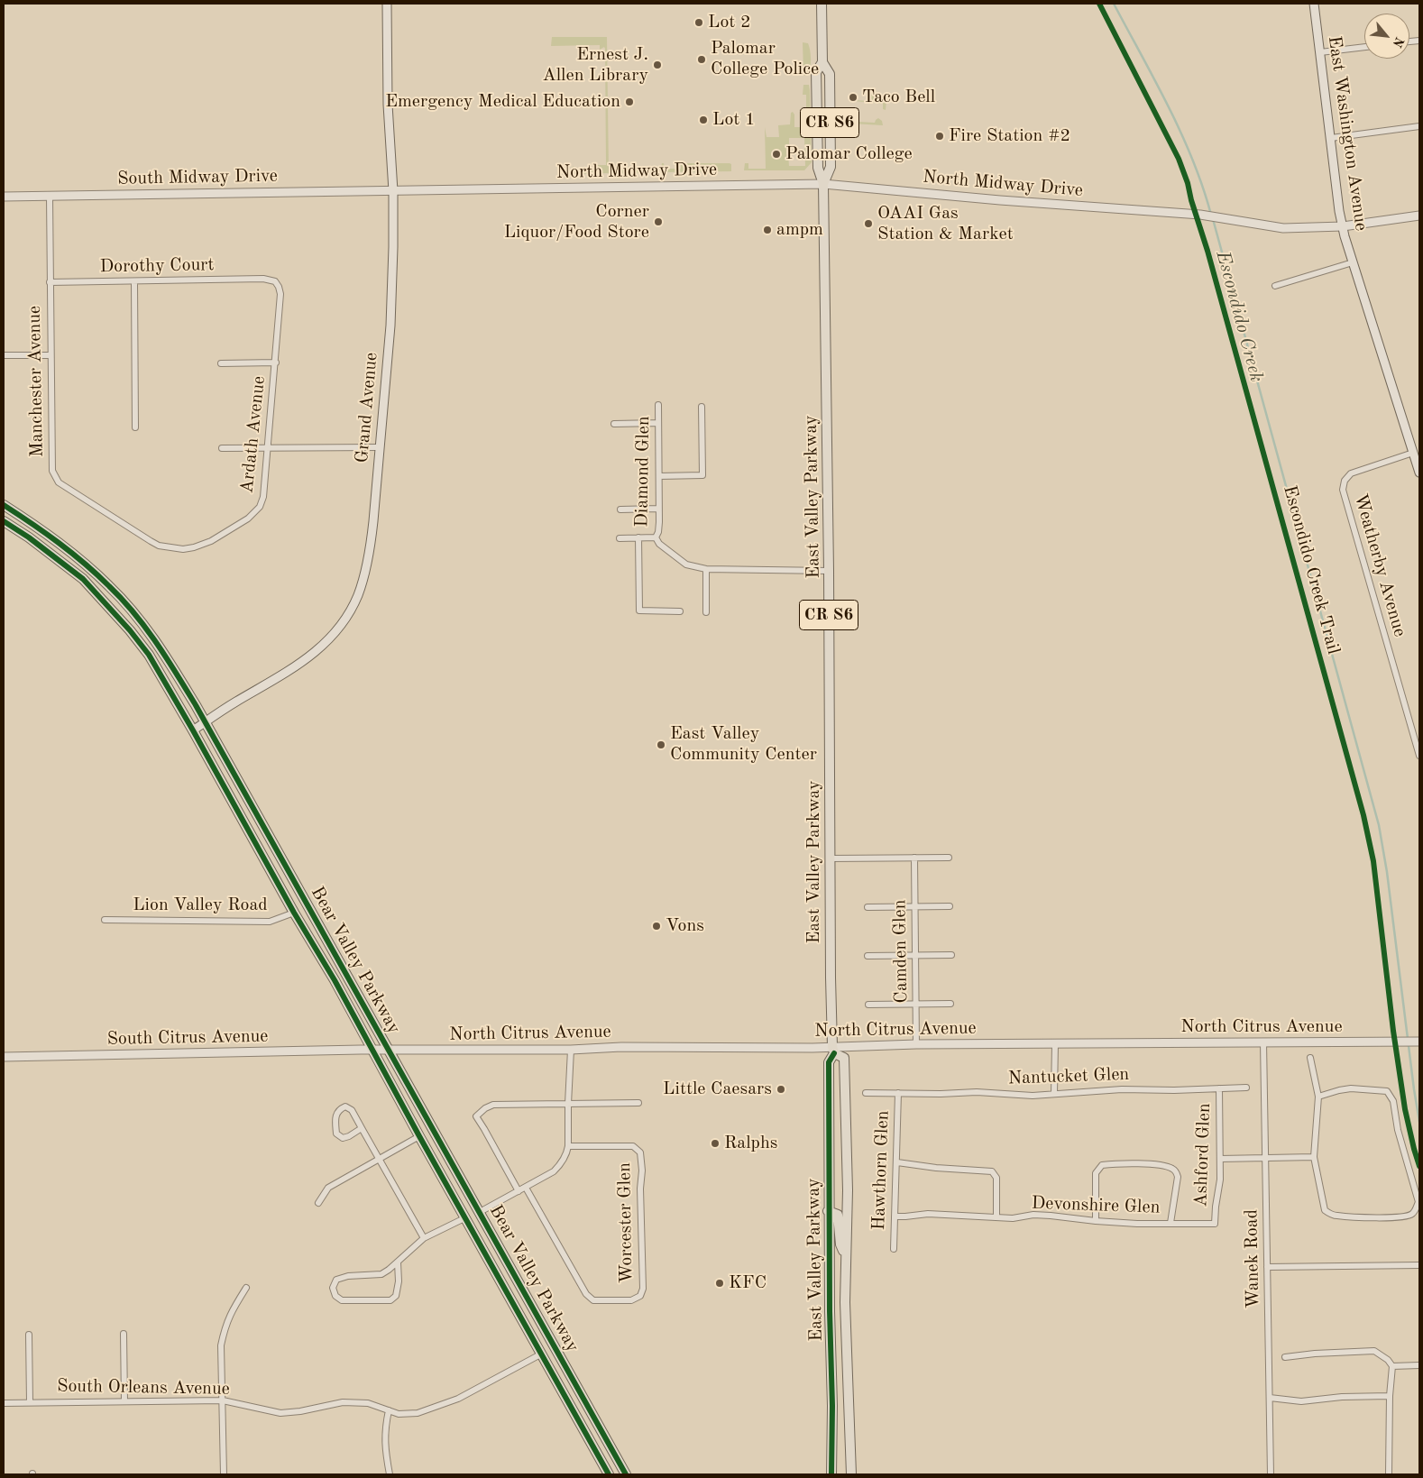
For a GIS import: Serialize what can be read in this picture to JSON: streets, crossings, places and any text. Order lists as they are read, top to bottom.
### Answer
{
  "streets": {
    "main road": ["CR S6", "East Valley Parkway", "Bear Valley Parkway"],
    "street": [
      "East Washington Avenue",
      "North Midway Drive",
      "South Midway Drive",
      "Dorothy Court",
      "Manchester Avenue",
      "Grand Avenue",
      "Ardath Avenue",
      "Diamond Glen",
      "Weatherby Avenue",
      "Lion Valley Road",
      "Camden Glen",
      "North Citrus Avenue",
      "South Citrus Avenue",
      "Nantucket Glen",
      "Ashford Glen",
      "Hawthorn Glen",
      "Devonshire Glen",
      "Worcester Glen",
      "Wanek Road",
      "South Orleans Avenue"
    ],
    "cycle path": ["Escondido Creek Trail"]
  },
  "crossings": [
    ["East Washington Avenue", "North Midway Drive"],
    ["East Washington Avenue", "Weatherby Avenue"],
    ["North Midway Drive", "South Midway Drive"],
    ["North Midway Drive", "Grand Avenue"],
    ["North Midway Drive", "East Valley Parkway"],
    ["South Midway Drive", "Manchester Avenue"],
    ["South Midway Drive", "Grand Avenue"],
    ["Dorothy Court", "Manchester Avenue"],
    ["Dorothy Court", "Ardath Avenue"],
    ["Manchester Avenue", "Ardath Avenue"],
    ["Grand Avenue", "Bear Valley Parkway"],
    ["East Valley Parkway", "North Citrus Avenue"],
    ["Lion Valley Road", "Bear Valley Parkway"],
    ["Camden Glen", "North Citrus Avenue"],
    ["Bear Valley Parkway", "North Citrus Avenue"],
    ["Bear Valley Parkway", "South Citrus Avenue"],
    ["Bear Valley Parkway", "South Orleans Avenue"],
    ["North Citrus Avenue", "South Citrus Avenue"],
    ["North Citrus Avenue", "Wanek Road"],
    ["Nantucket Glen", "Ashford Glen"],
    ["Nantucket Glen", "Hawthorn Glen"],
    ["Ashford Glen", "Devonshire Glen"],
    ["Hawthorn Glen", "Devonshire Glen"]
  ],
  "water": ["Escondido Creek"],
  "places": [
    "Lot 2",
    "Palomar College Police",
    "Ernest J. Allen Library",
    "Taco Bell",
    "Emergency Medical Education",
    "Lot 1",
    "Fire Station #2",
    "Palomar College",
    "Corner Liquor/Food Store",
    "OAAI Gas Station & Market",
    "ampm",
    "East Valley Community Center",
    "Vons",
    "Little Caesars",
    "Ralphs",
    "KFC"
  ],
  "north": "bottom right"
}
